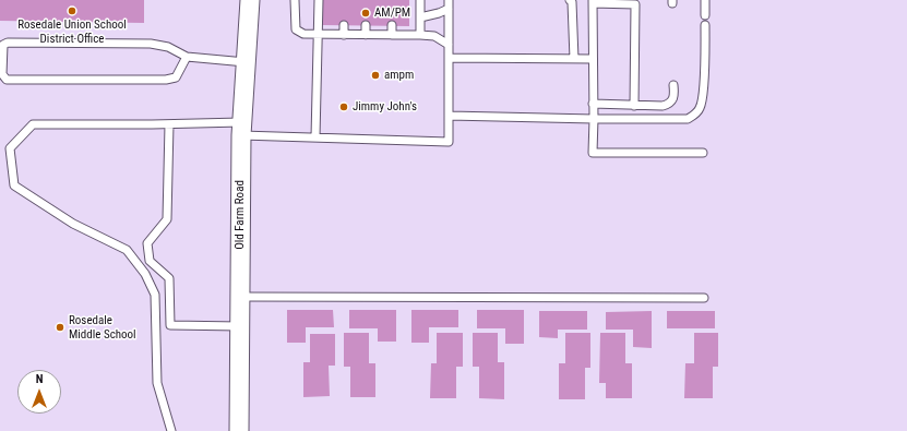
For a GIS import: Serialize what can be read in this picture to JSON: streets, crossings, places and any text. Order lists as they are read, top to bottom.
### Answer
{
  "streets": {
    "street": ["Old Farm Road"]
  },
  "places": [
    "Rosedale Union School District Office",
    "AM/PM",
    "ampm",
    "Jimmy John's",
    "Rosedale Middle School"
  ],
  "north": "top"
}
